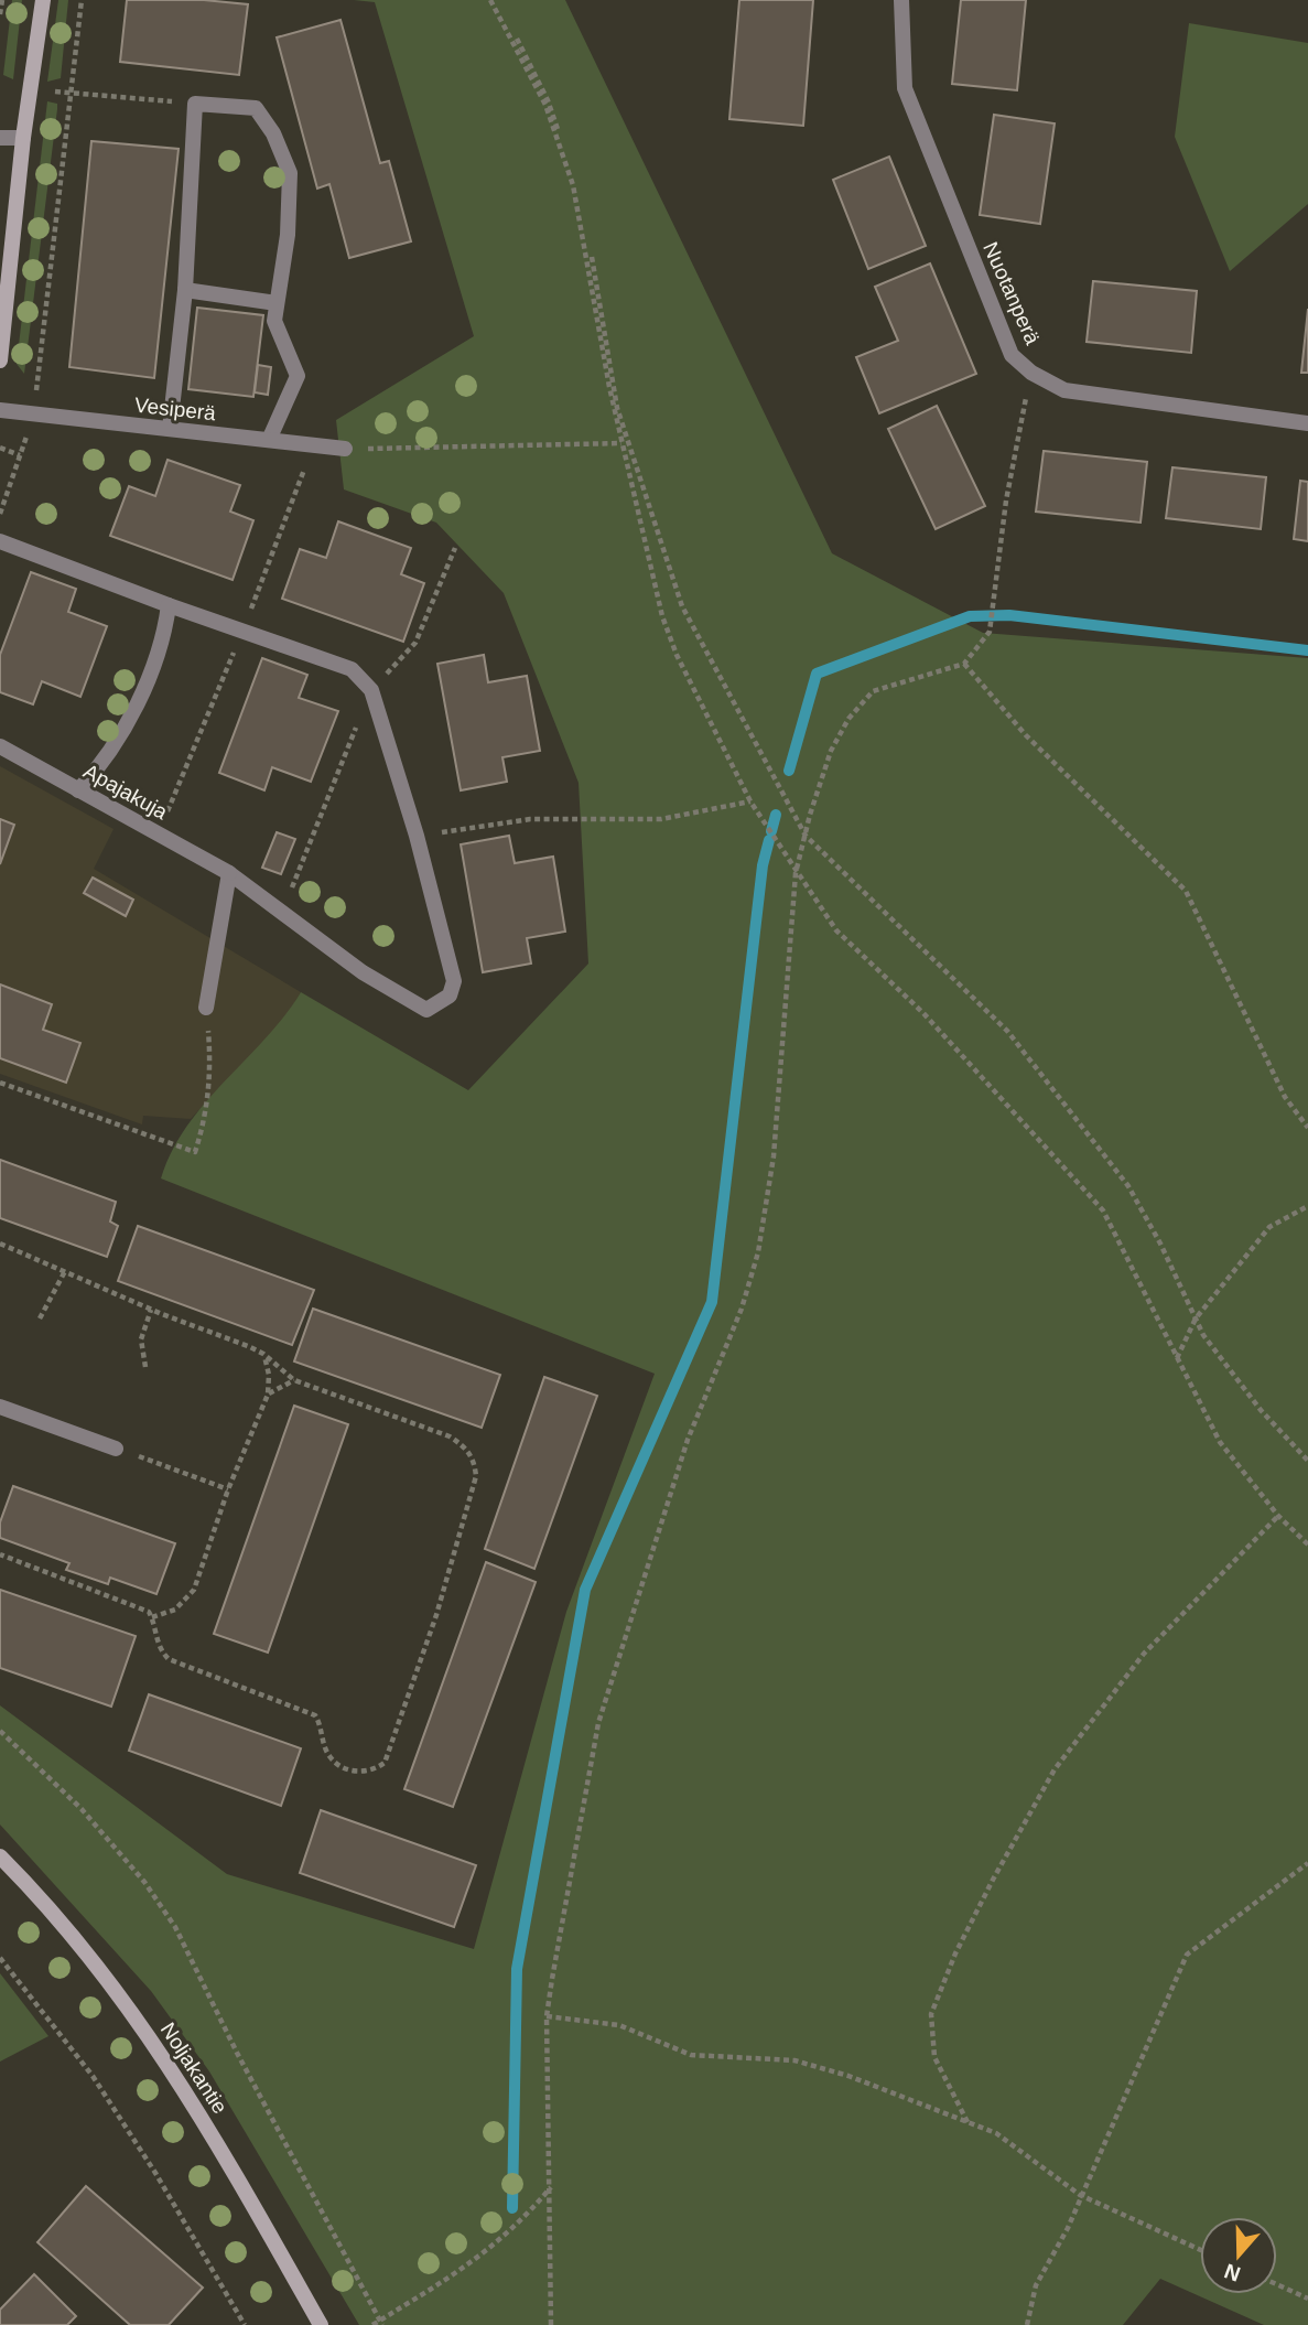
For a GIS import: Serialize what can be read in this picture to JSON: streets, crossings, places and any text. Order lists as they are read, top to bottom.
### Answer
{
  "streets": {
    "main road": ["Noljakantie"],
    "street": ["Nuotanperä", "Vesiperä", "Apajakuja"]
  },
  "north": "bottom"
}
